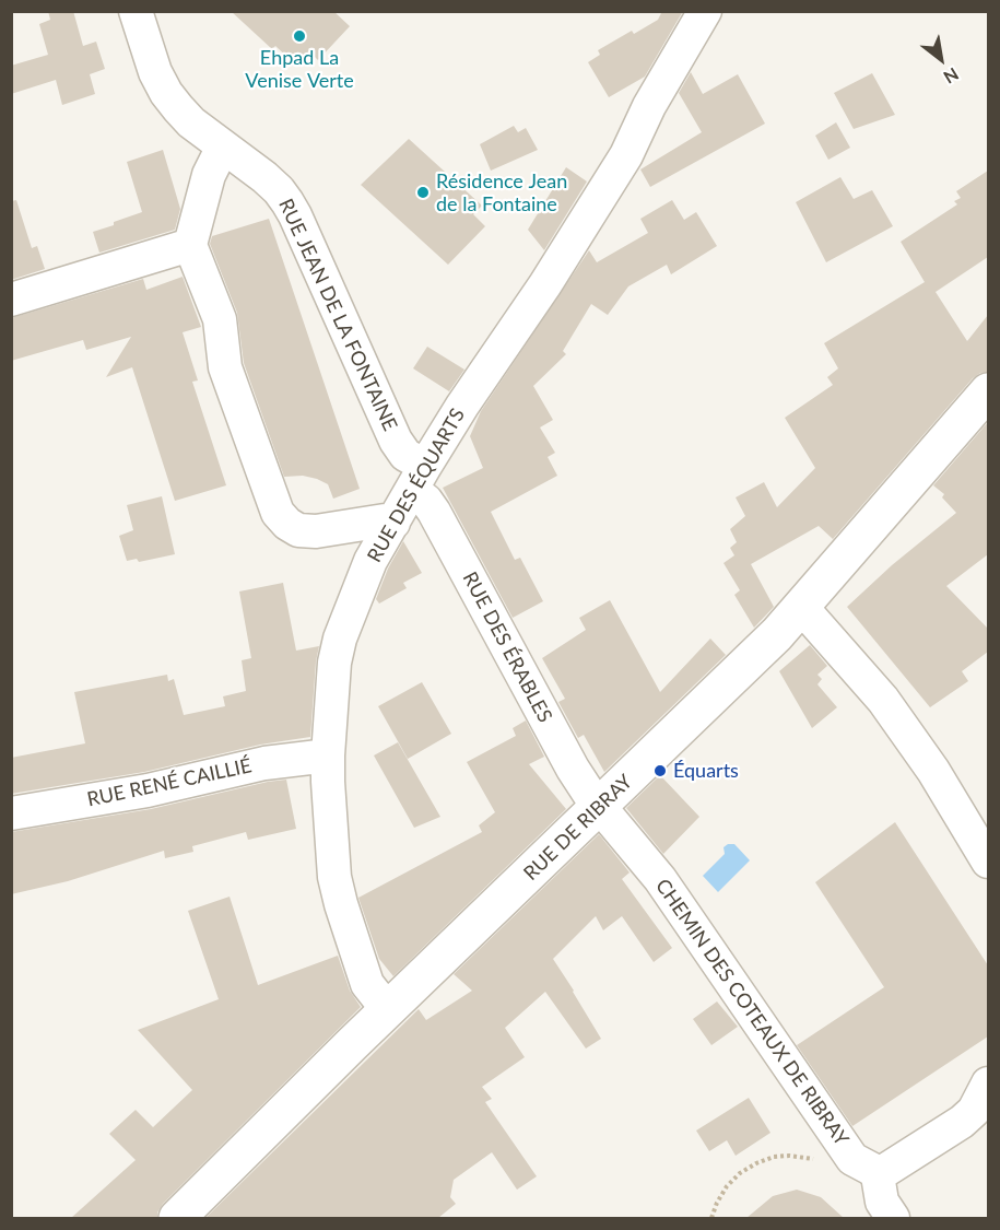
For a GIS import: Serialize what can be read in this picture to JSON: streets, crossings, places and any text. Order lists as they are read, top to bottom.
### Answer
{
  "streets": {
    "street": [
      "RUE JEAN DE LA FONTAINE",
      "RUE DES ÉQUARTS",
      "RUE DES ÉRABLES",
      "RUE RENÉ CAILLIÉ",
      "RUE DE RIBRAY",
      "CHEMIN DES COTEAUX DE RIBRAY"
    ]
  },
  "crossings": [
    ["RUE JEAN DE LA FONTAINE", "RUE DES ÉQUARTS"],
    ["RUE JEAN DE LA FONTAINE", "RUE DES ÉRABLES"],
    ["RUE DES ÉQUARTS", "RUE DES ÉRABLES"],
    ["RUE DES ÉQUARTS", "RUE RENÉ CAILLIÉ"],
    ["RUE DES ÉQUARTS", "RUE DE RIBRAY"],
    ["RUE DES ÉRABLES", "RUE DE RIBRAY"],
    ["RUE DES ÉRABLES", "CHEMIN DES COTEAUX DE RIBRAY"],
    ["RUE DE RIBRAY", "CHEMIN DES COTEAUX DE RIBRAY"]
  ],
  "places": ["Ehpad La Venise Verte", "Résidence Jean de la Fontaine", "Équarts"],
  "north": "bottom right"
}
